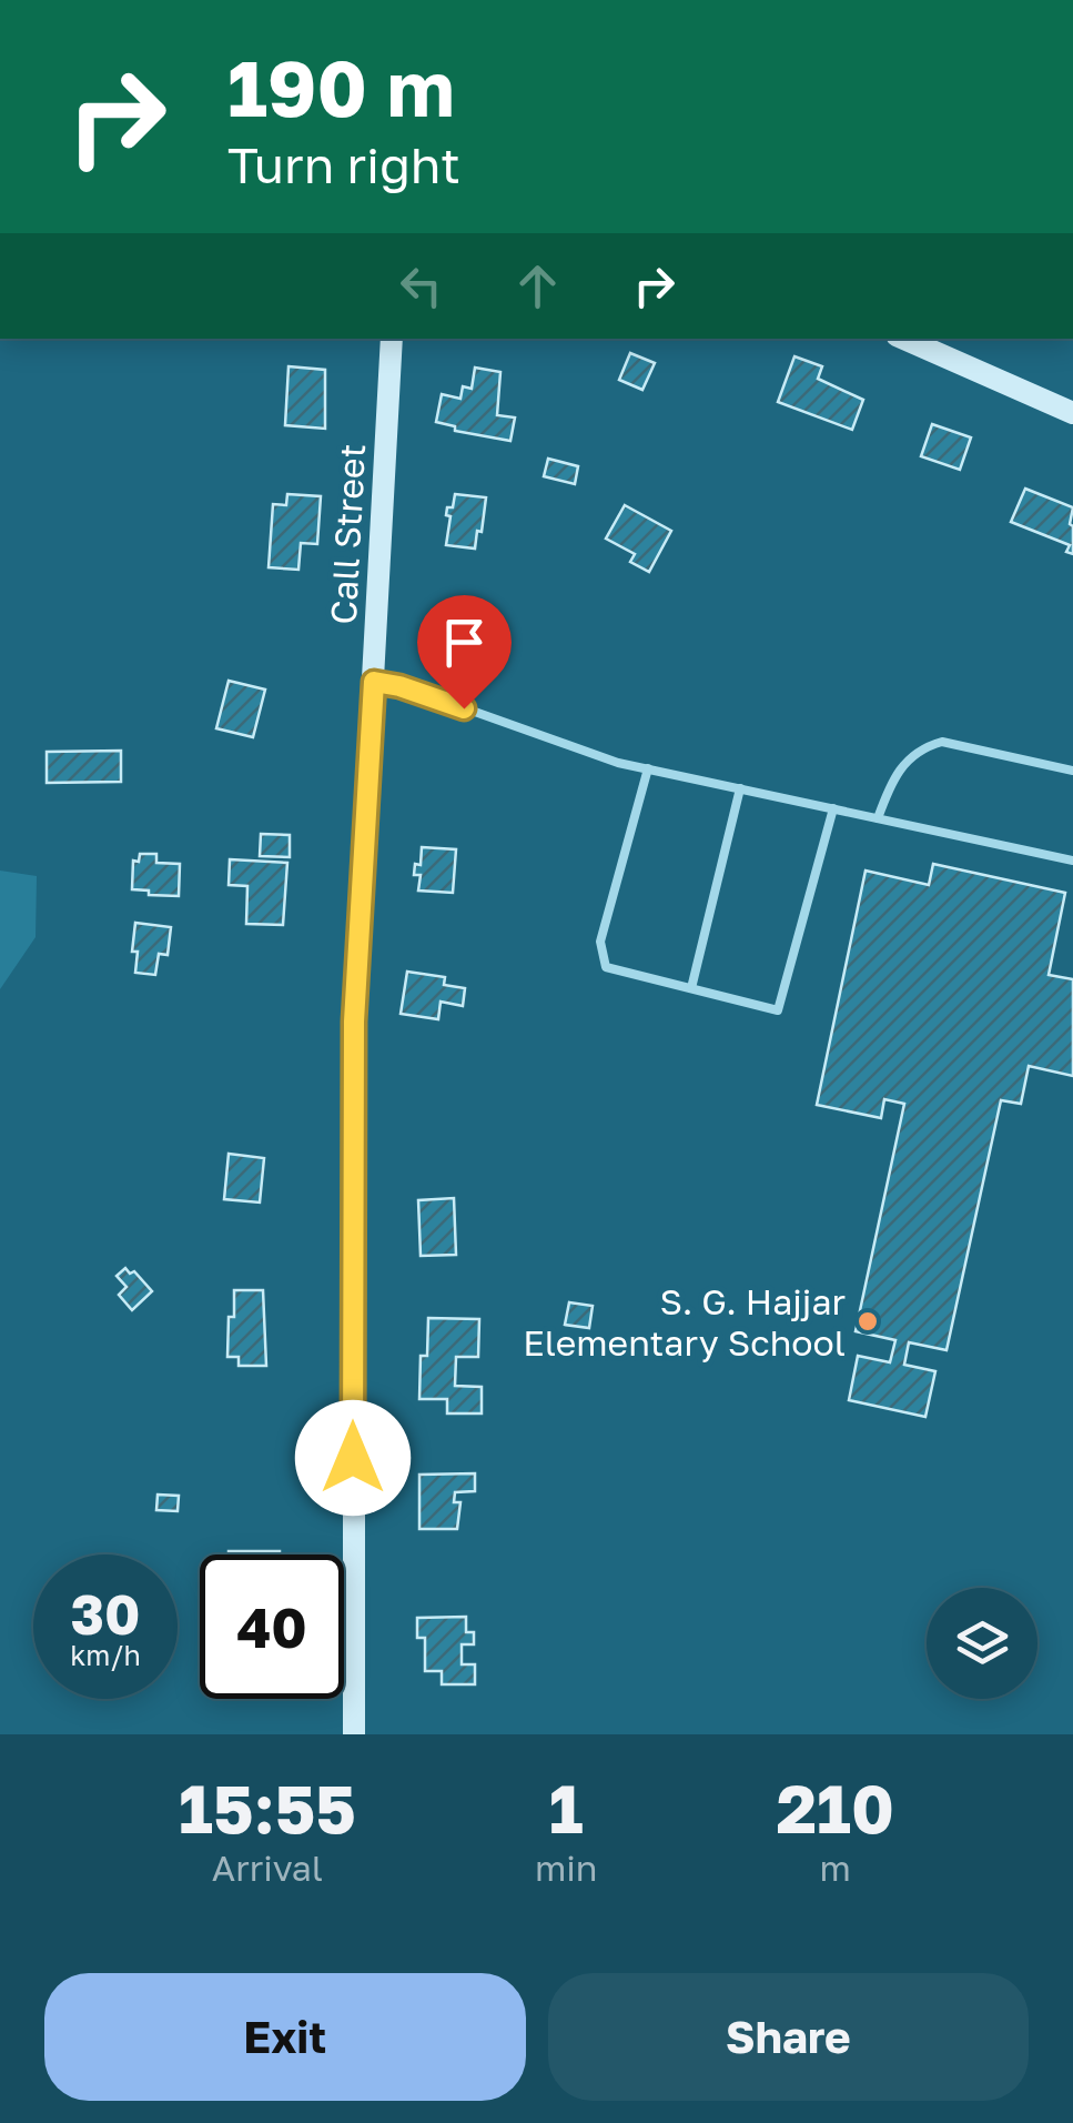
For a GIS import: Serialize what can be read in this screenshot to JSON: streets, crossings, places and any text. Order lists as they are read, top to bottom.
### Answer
{
  "streets": {
    "street": ["Call Street"]
  },
  "places": ["S. G. Hajjar Elementary School"],
  "page": {
    "turn": ["190 m", "Turn right"],
    "speed": "30 km/h",
    "limit": "40",
    "eta": [
      "15:55",
      "Arrival",
      "1",
      "min",
      "210",
      "m"
    ],
    "buttons": ["Exit", "Share"]
  }
}
